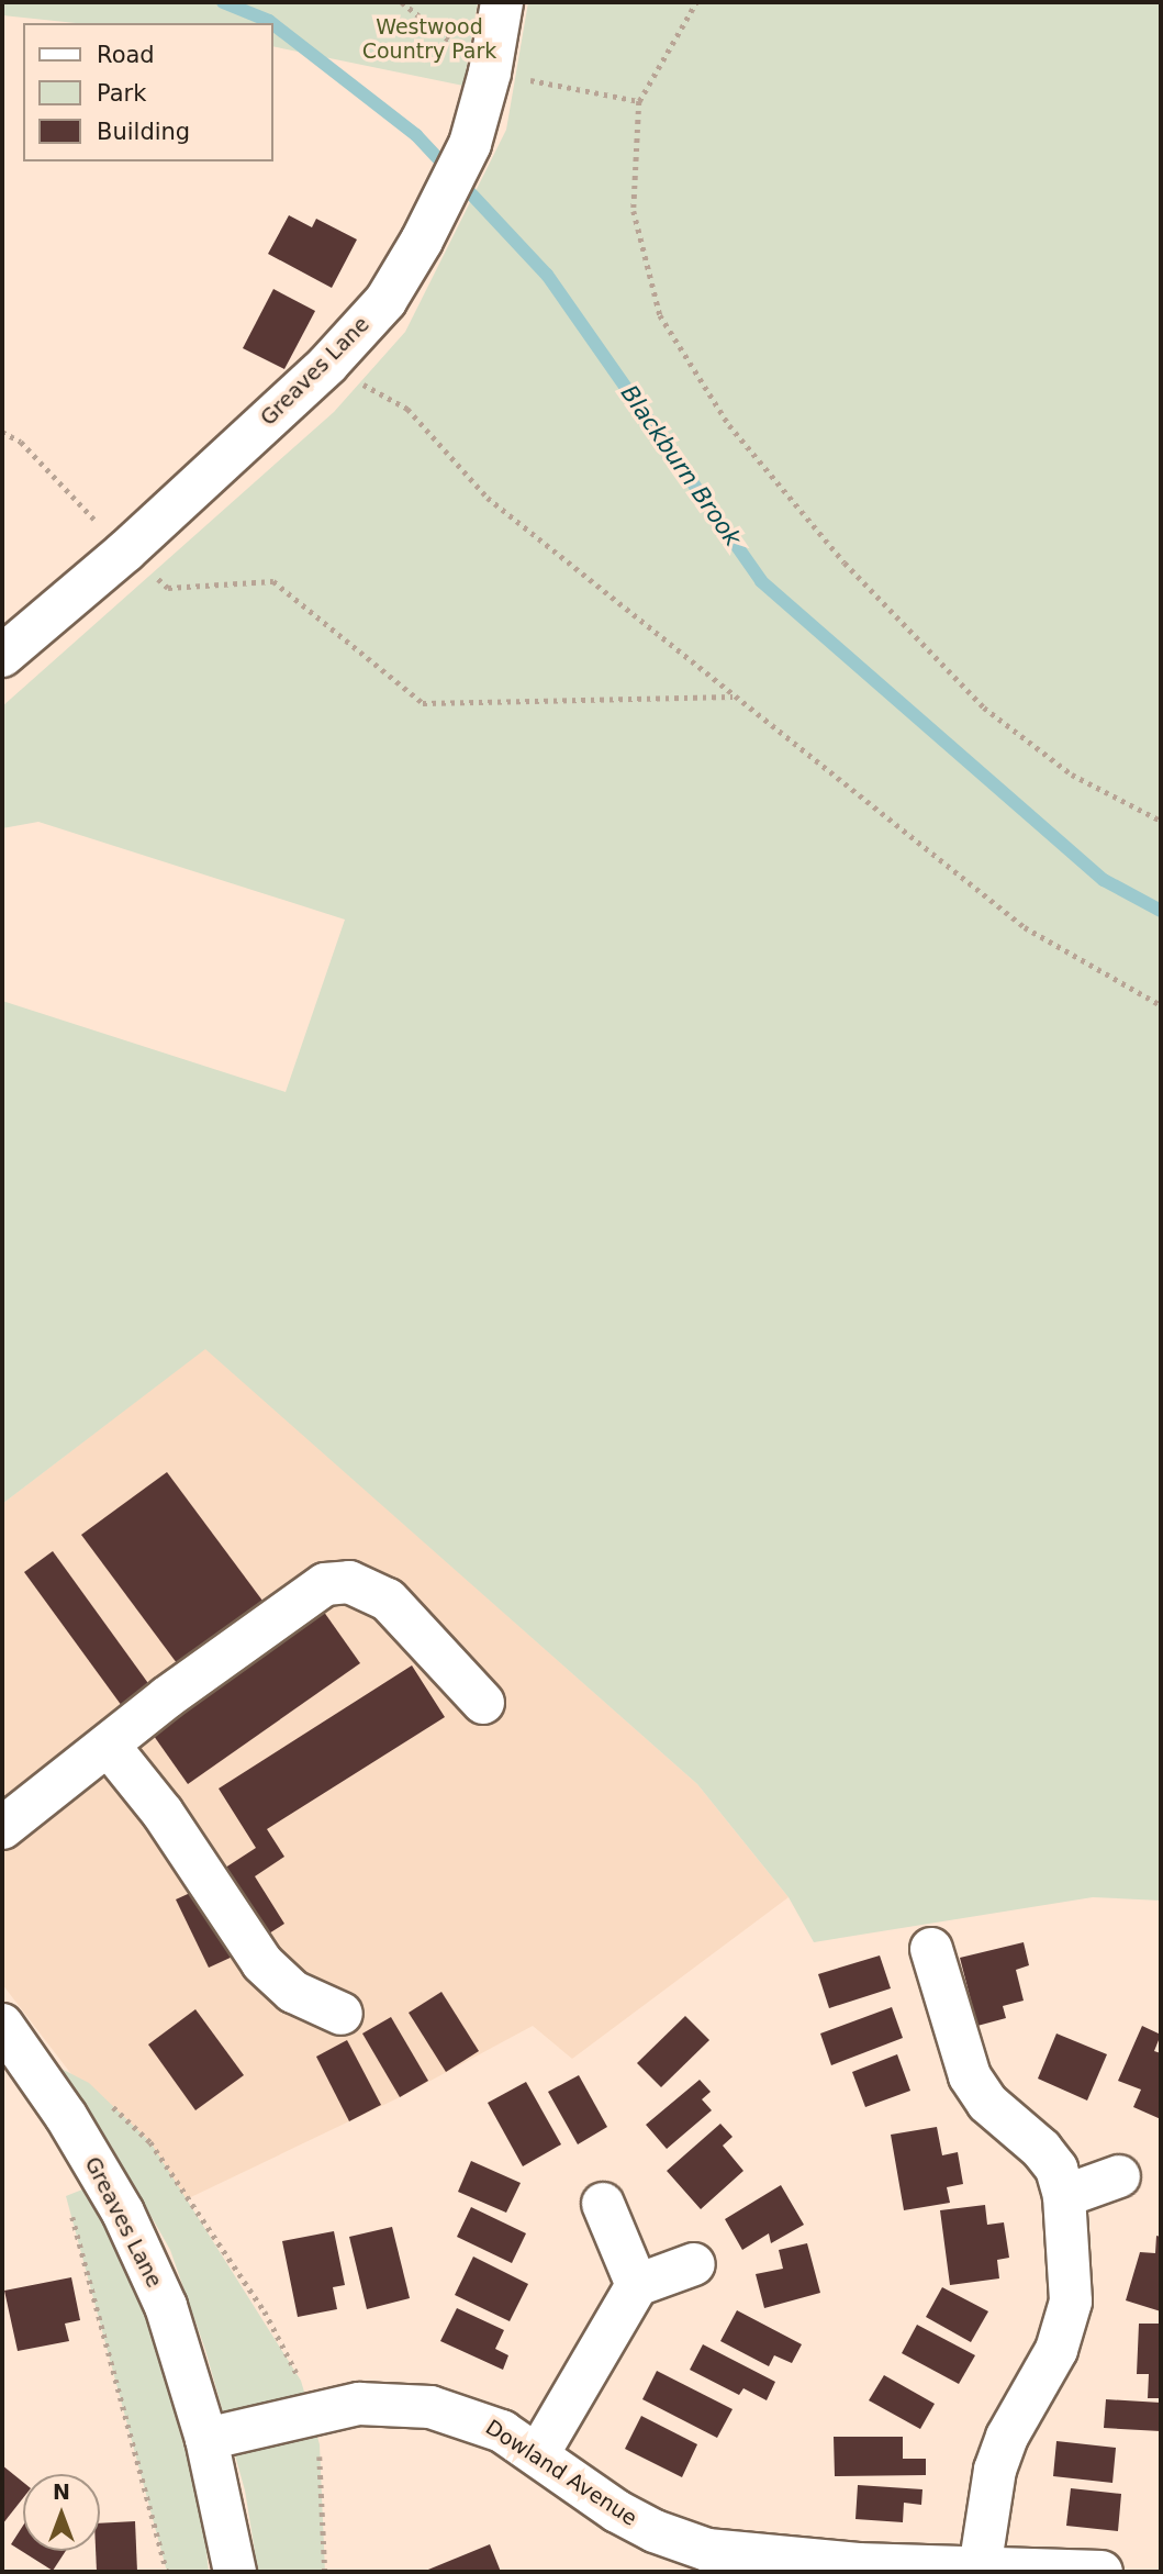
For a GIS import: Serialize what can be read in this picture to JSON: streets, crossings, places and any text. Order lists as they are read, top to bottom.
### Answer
{
  "streets": {
    "street": ["Greaves Lane", "Dowland Avenue"]
  },
  "crossings": [
    ["Greaves Lane", "Dowland Avenue"]
  ],
  "water": ["Blackburn Brook"],
  "parks": ["Westwood Country Park"],
  "legend": ["Road", "Park", "Building"],
  "north": "top"
}
